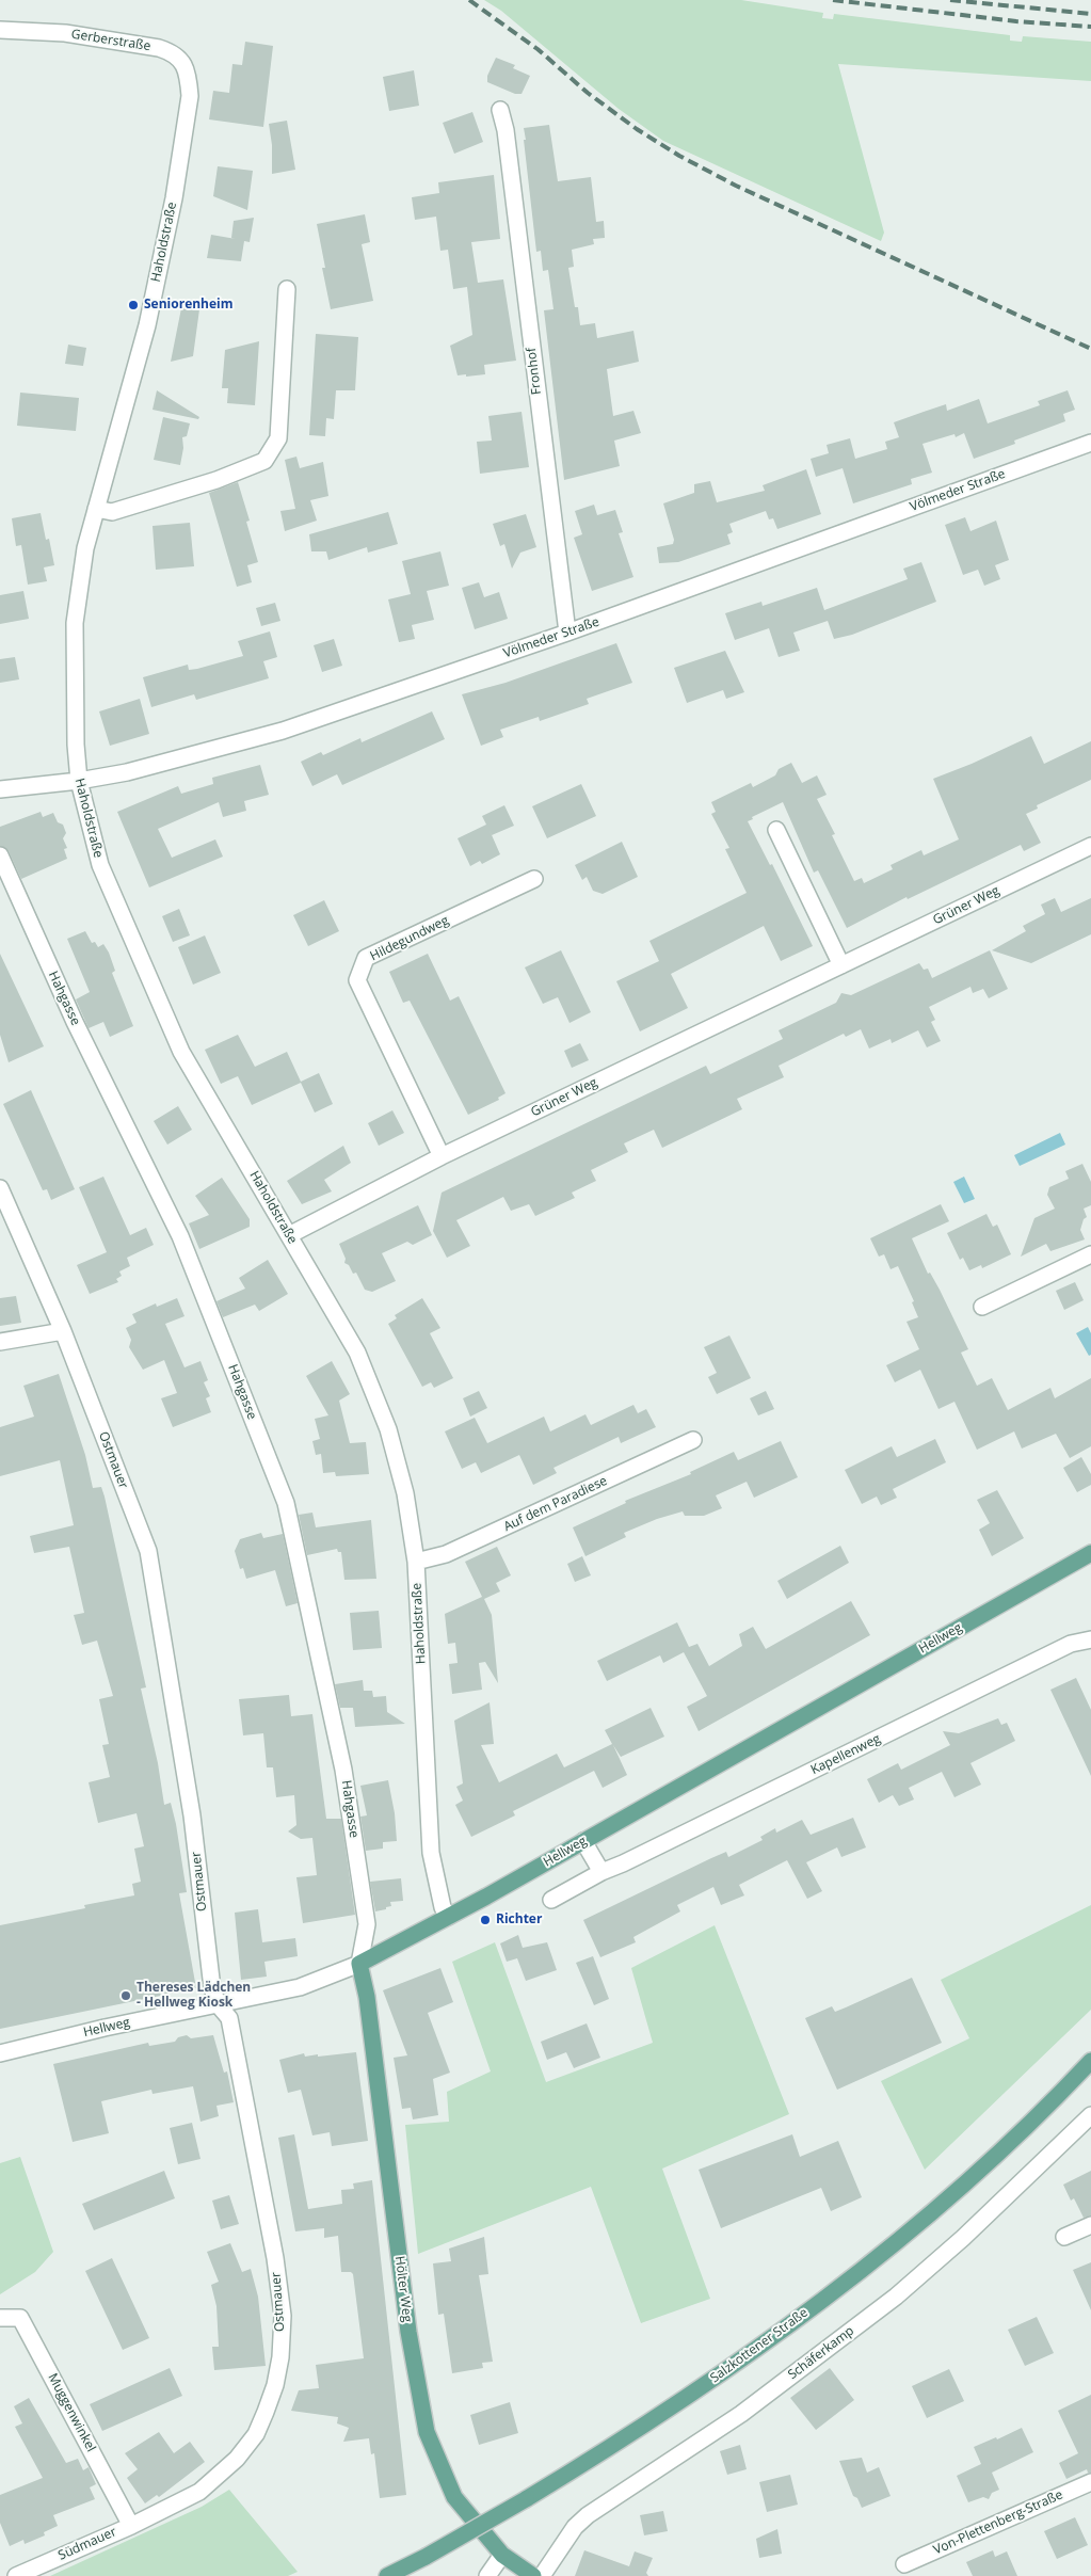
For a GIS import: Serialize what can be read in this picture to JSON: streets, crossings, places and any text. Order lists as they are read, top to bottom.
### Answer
{
  "streets": {
    "main road": ["Hellweg", "Hölter Weg", "Salzkottener Straße"],
    "street": [
      "Gerberstraße",
      "Haholdstraße",
      "Fronhof",
      "Völmeder Straße",
      "Grüner Weg",
      "Hildegundweg",
      "Hahgasse",
      "Ostmauer",
      "Auf dem Paradiese",
      "Kapellenweg",
      "Schäferkamp",
      "Muggenwinkel",
      "Von-Plettenberg-Straße",
      "Südmauer"
    ]
  },
  "crossings": [
    ["Gerberstraße", "Haholdstraße"],
    ["Haholdstraße", "Völmeder Straße"],
    ["Haholdstraße", "Grüner Weg"],
    ["Haholdstraße", "Auf dem Paradiese"],
    ["Haholdstraße", "Hellweg"],
    ["Fronhof", "Völmeder Straße"],
    ["Grüner Weg", "Hildegundweg"],
    ["Hahgasse", "Hellweg"],
    ["Hahgasse", "Hölter Weg"],
    ["Ostmauer", "Hellweg"],
    ["Ostmauer", "Muggenwinkel"],
    ["Ostmauer", "Südmauer"],
    ["Hellweg", "Hölter Weg"],
    ["Muggenwinkel", "Südmauer"]
  ],
  "places": ["Seniorenheim", "Richter", "Thereses Lädchen - Hellweg Kiosk"]
}
